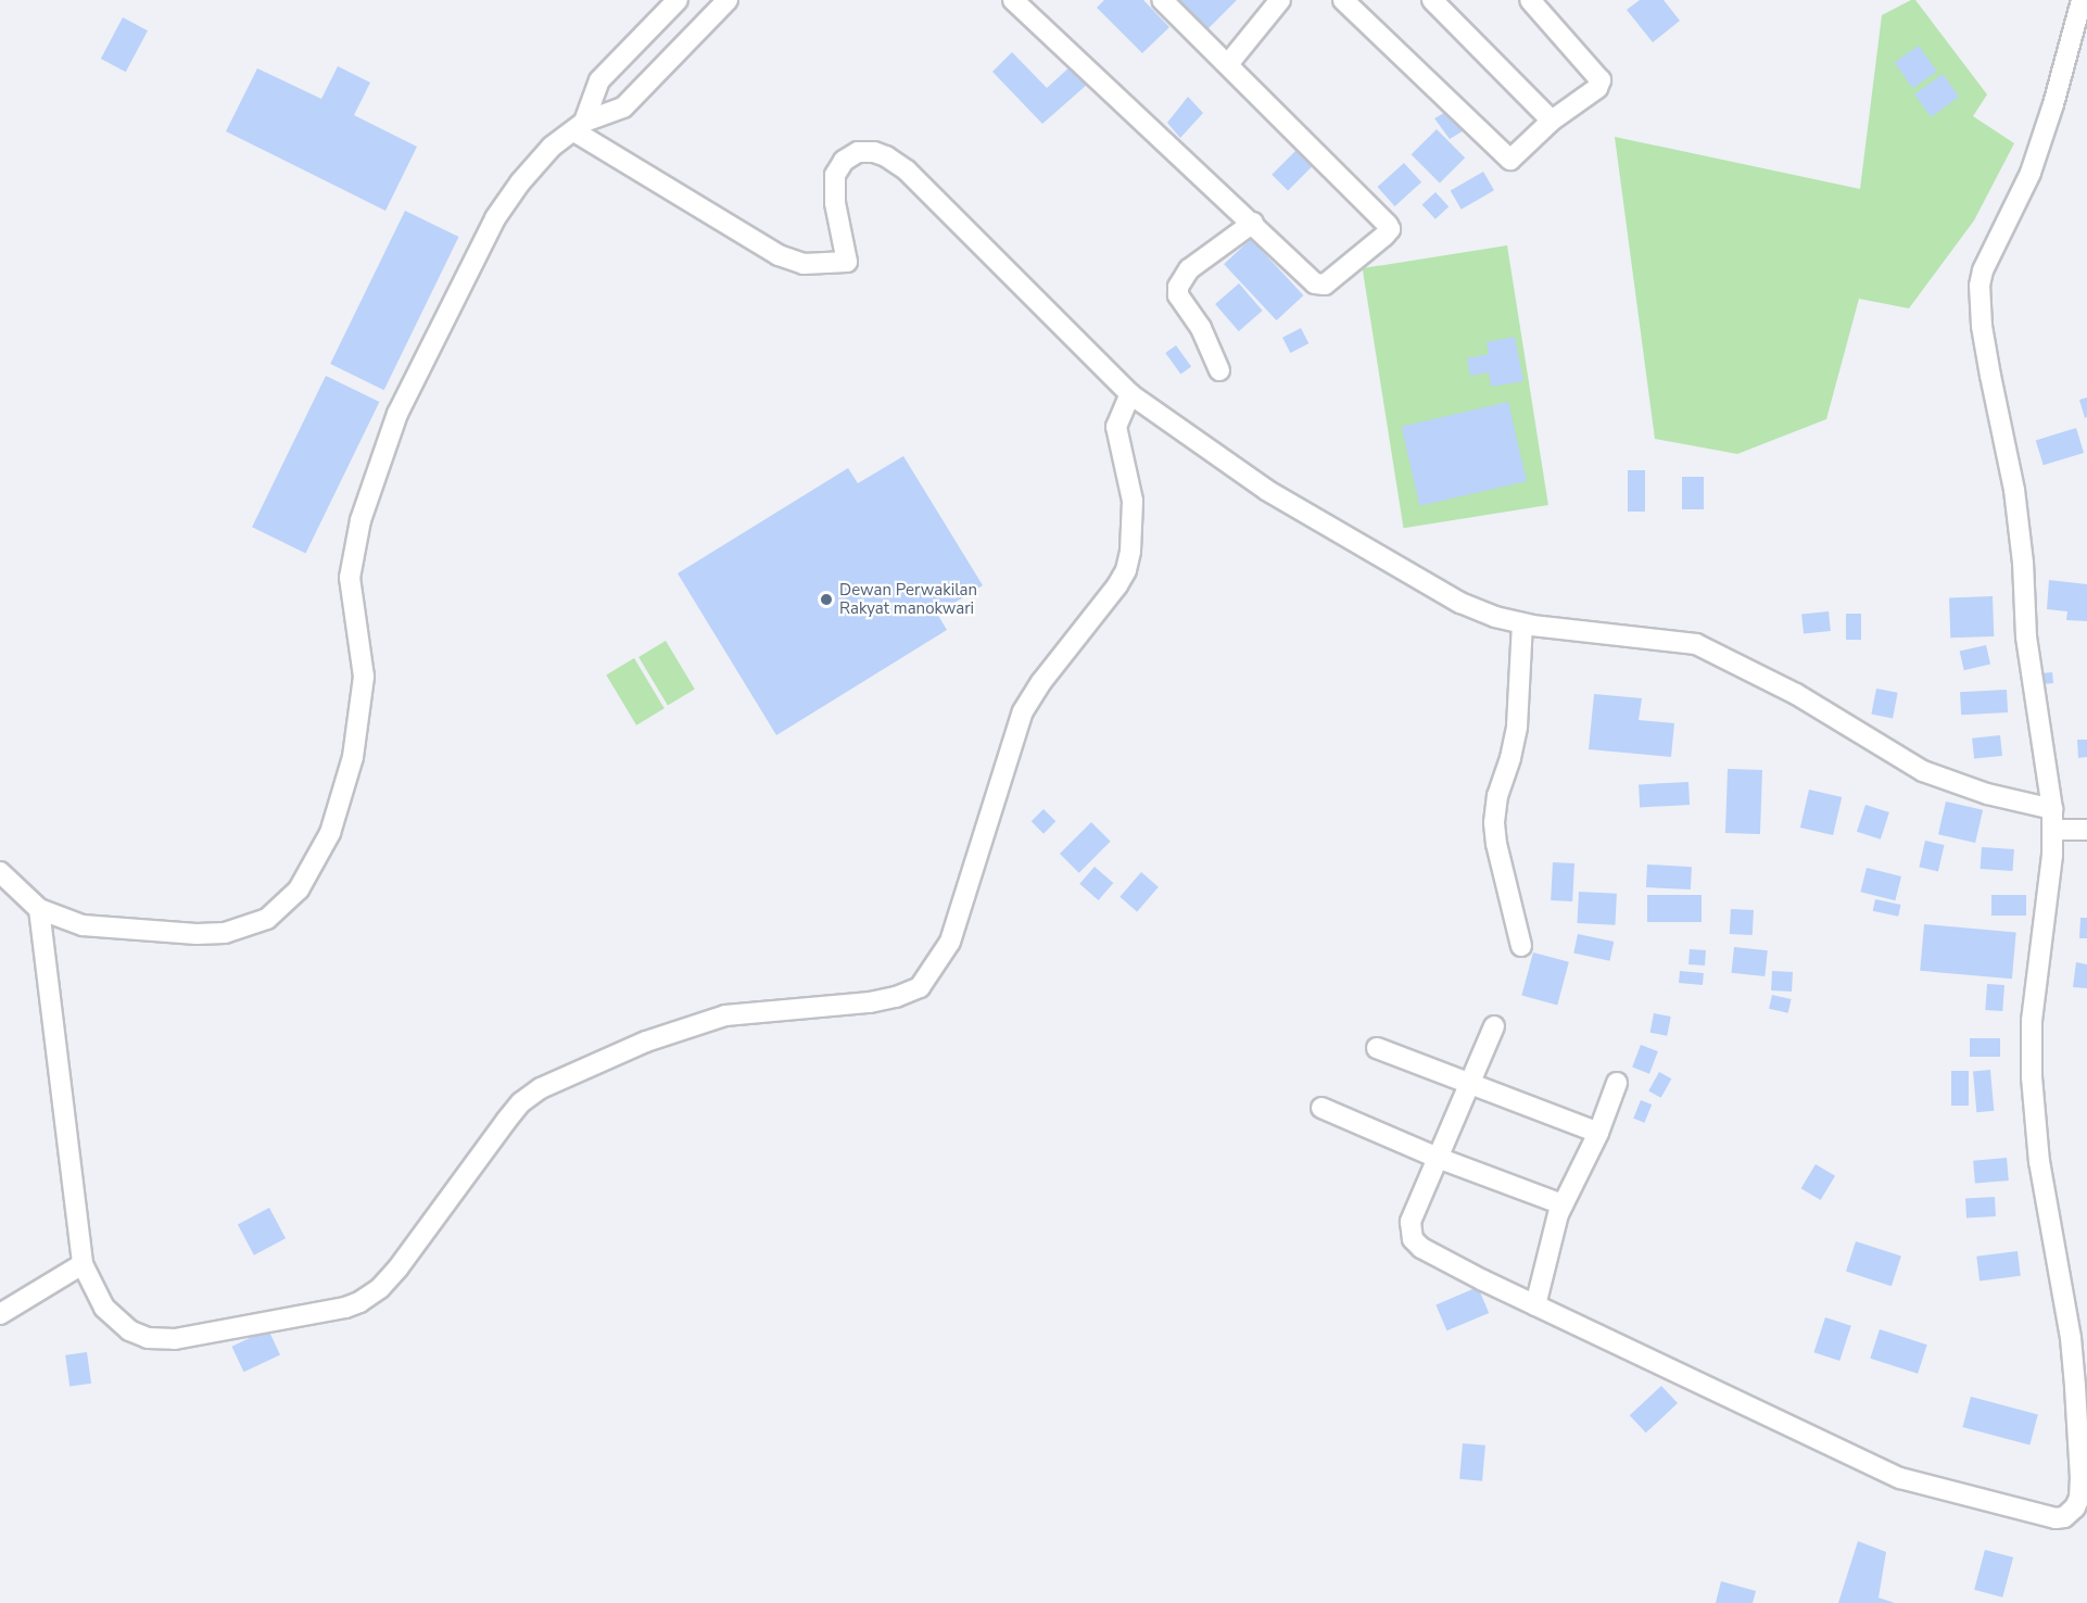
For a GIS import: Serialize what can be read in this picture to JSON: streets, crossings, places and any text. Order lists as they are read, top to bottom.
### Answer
{
  "places": ["Dewan Perwakilan Rakyat manokwari"]
}
